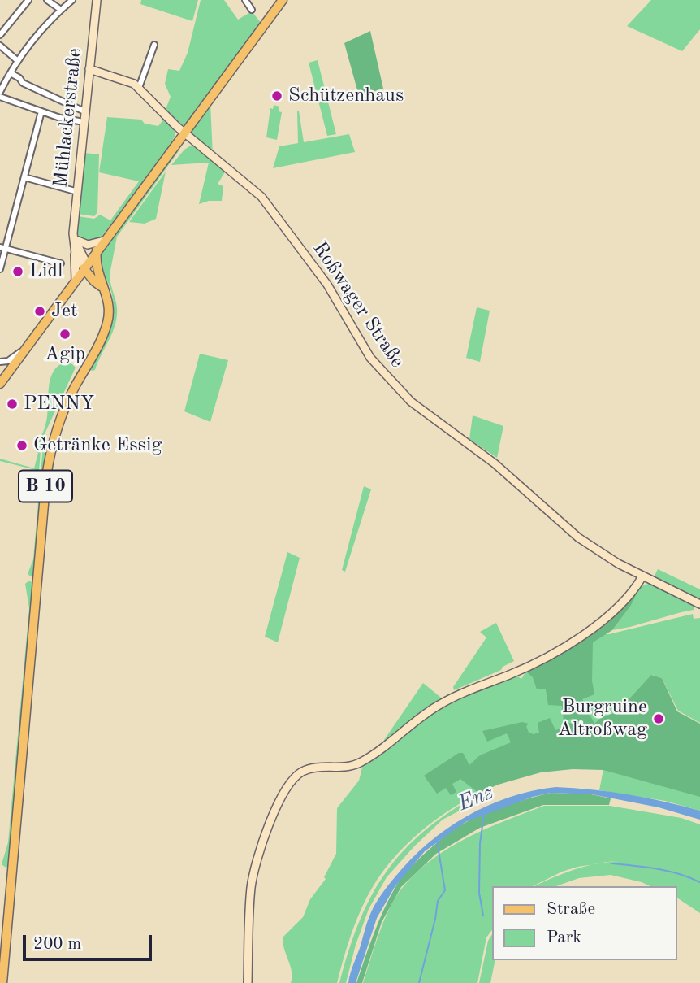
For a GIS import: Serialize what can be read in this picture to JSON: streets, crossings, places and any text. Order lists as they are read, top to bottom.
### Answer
{
  "streets": {
    "main road": ["B 10"],
    "street": ["Mühlackerstraße", "Roßwager Straße"]
  },
  "crossings": [
    ["Mühlackerstraße", "Roßwager Straße"],
    ["Mühlackerstraße", "B 10"]
  ],
  "water": ["Enz"],
  "places": [
    "Schützenhaus",
    "Lidl",
    "Jet",
    "Agip",
    "PENNY",
    "Getränke Essig",
    "Burgruine Altroßwag"
  ],
  "legend": ["Straße", "Park"],
  "scale_bar": "200 m"
}
